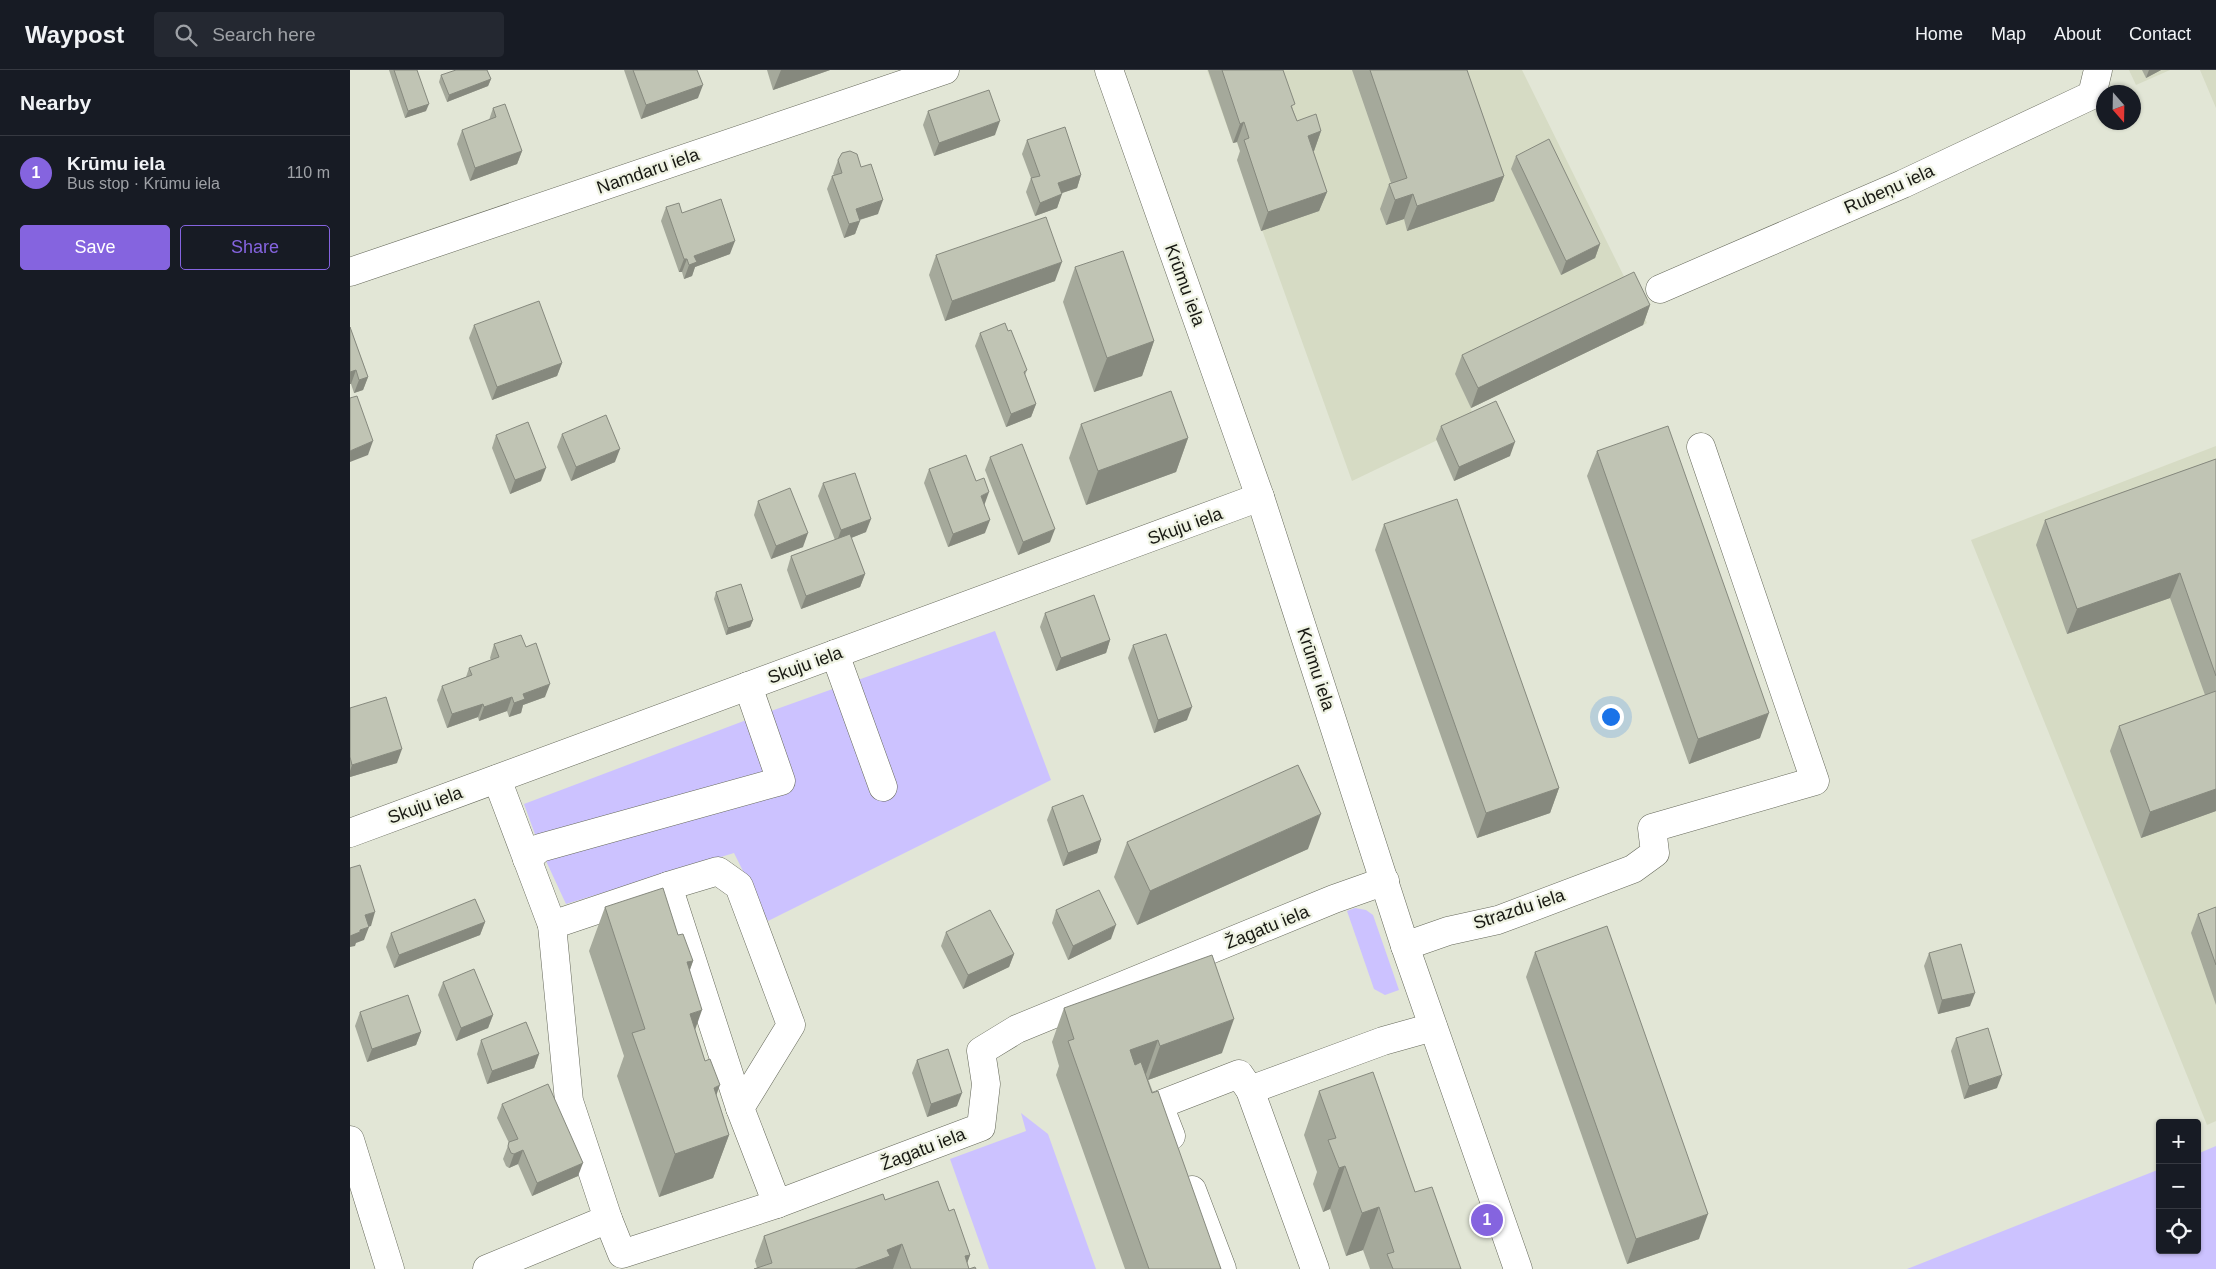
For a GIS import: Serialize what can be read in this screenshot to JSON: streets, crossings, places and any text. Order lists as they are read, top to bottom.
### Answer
{
  "streets": {
    "street": [
      "Namdaru iela",
      "Rubeņu iela",
      "Krūmu iela",
      "Skuju iela",
      "Strazdu iela",
      "Žagatu iela"
    ]
  },
  "crossings": [
    ["Krūmu iela", "Skuju iela"],
    ["Krūmu iela", "Strazdu iela"],
    ["Krūmu iela", "Žagatu iela"],
    ["Skuju iela", "Žagatu iela"]
  ],
  "north": "bottom",
  "page": {
    "header": "Waypost",
    "search": "Search here",
    "nav": [
      "Home",
      "Map",
      "About",
      "Contact"
    ],
    "heading": "Nearby",
    "list": [
      {
        "mark": "1",
        "name": "Krūmu iela",
        "note": "Bus stop · Krūmu iela",
        "value": "110 m"
      }
    ],
    "buttons": ["Save", "Share"],
    "map_buttons": ["+", "−"],
    "pins": "1"
  }
}
